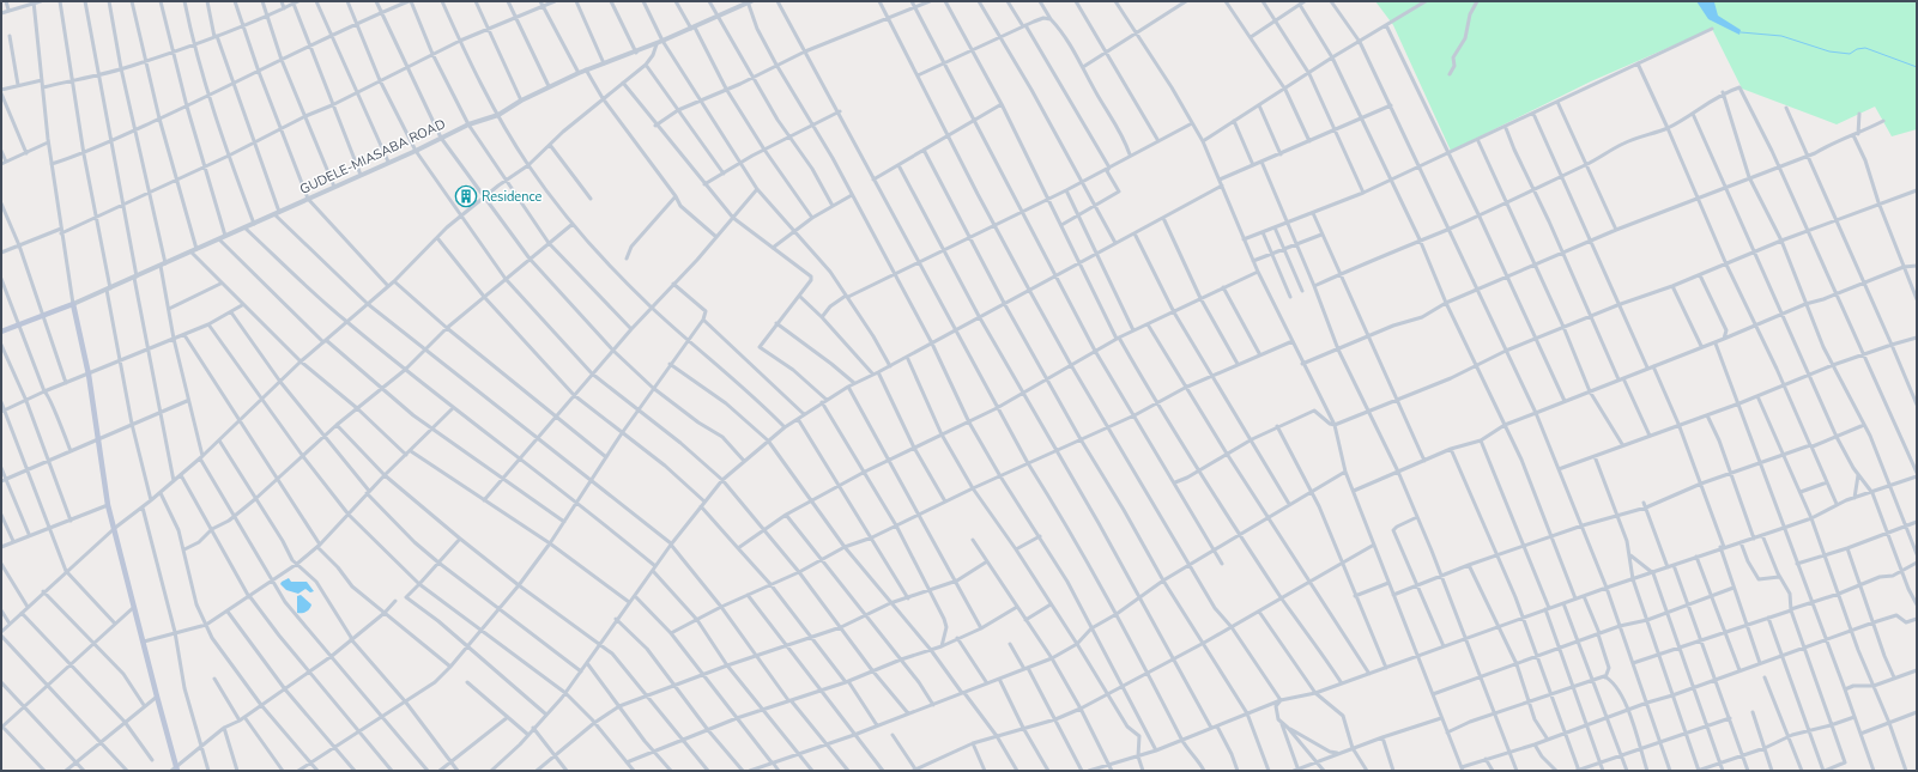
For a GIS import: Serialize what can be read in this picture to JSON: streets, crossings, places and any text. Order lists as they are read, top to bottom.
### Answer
{
  "streets": {
    "main road": ["GUDELE-MIASABA ROAD"]
  },
  "places": {
    "building": ["Residence"]
  }
}
